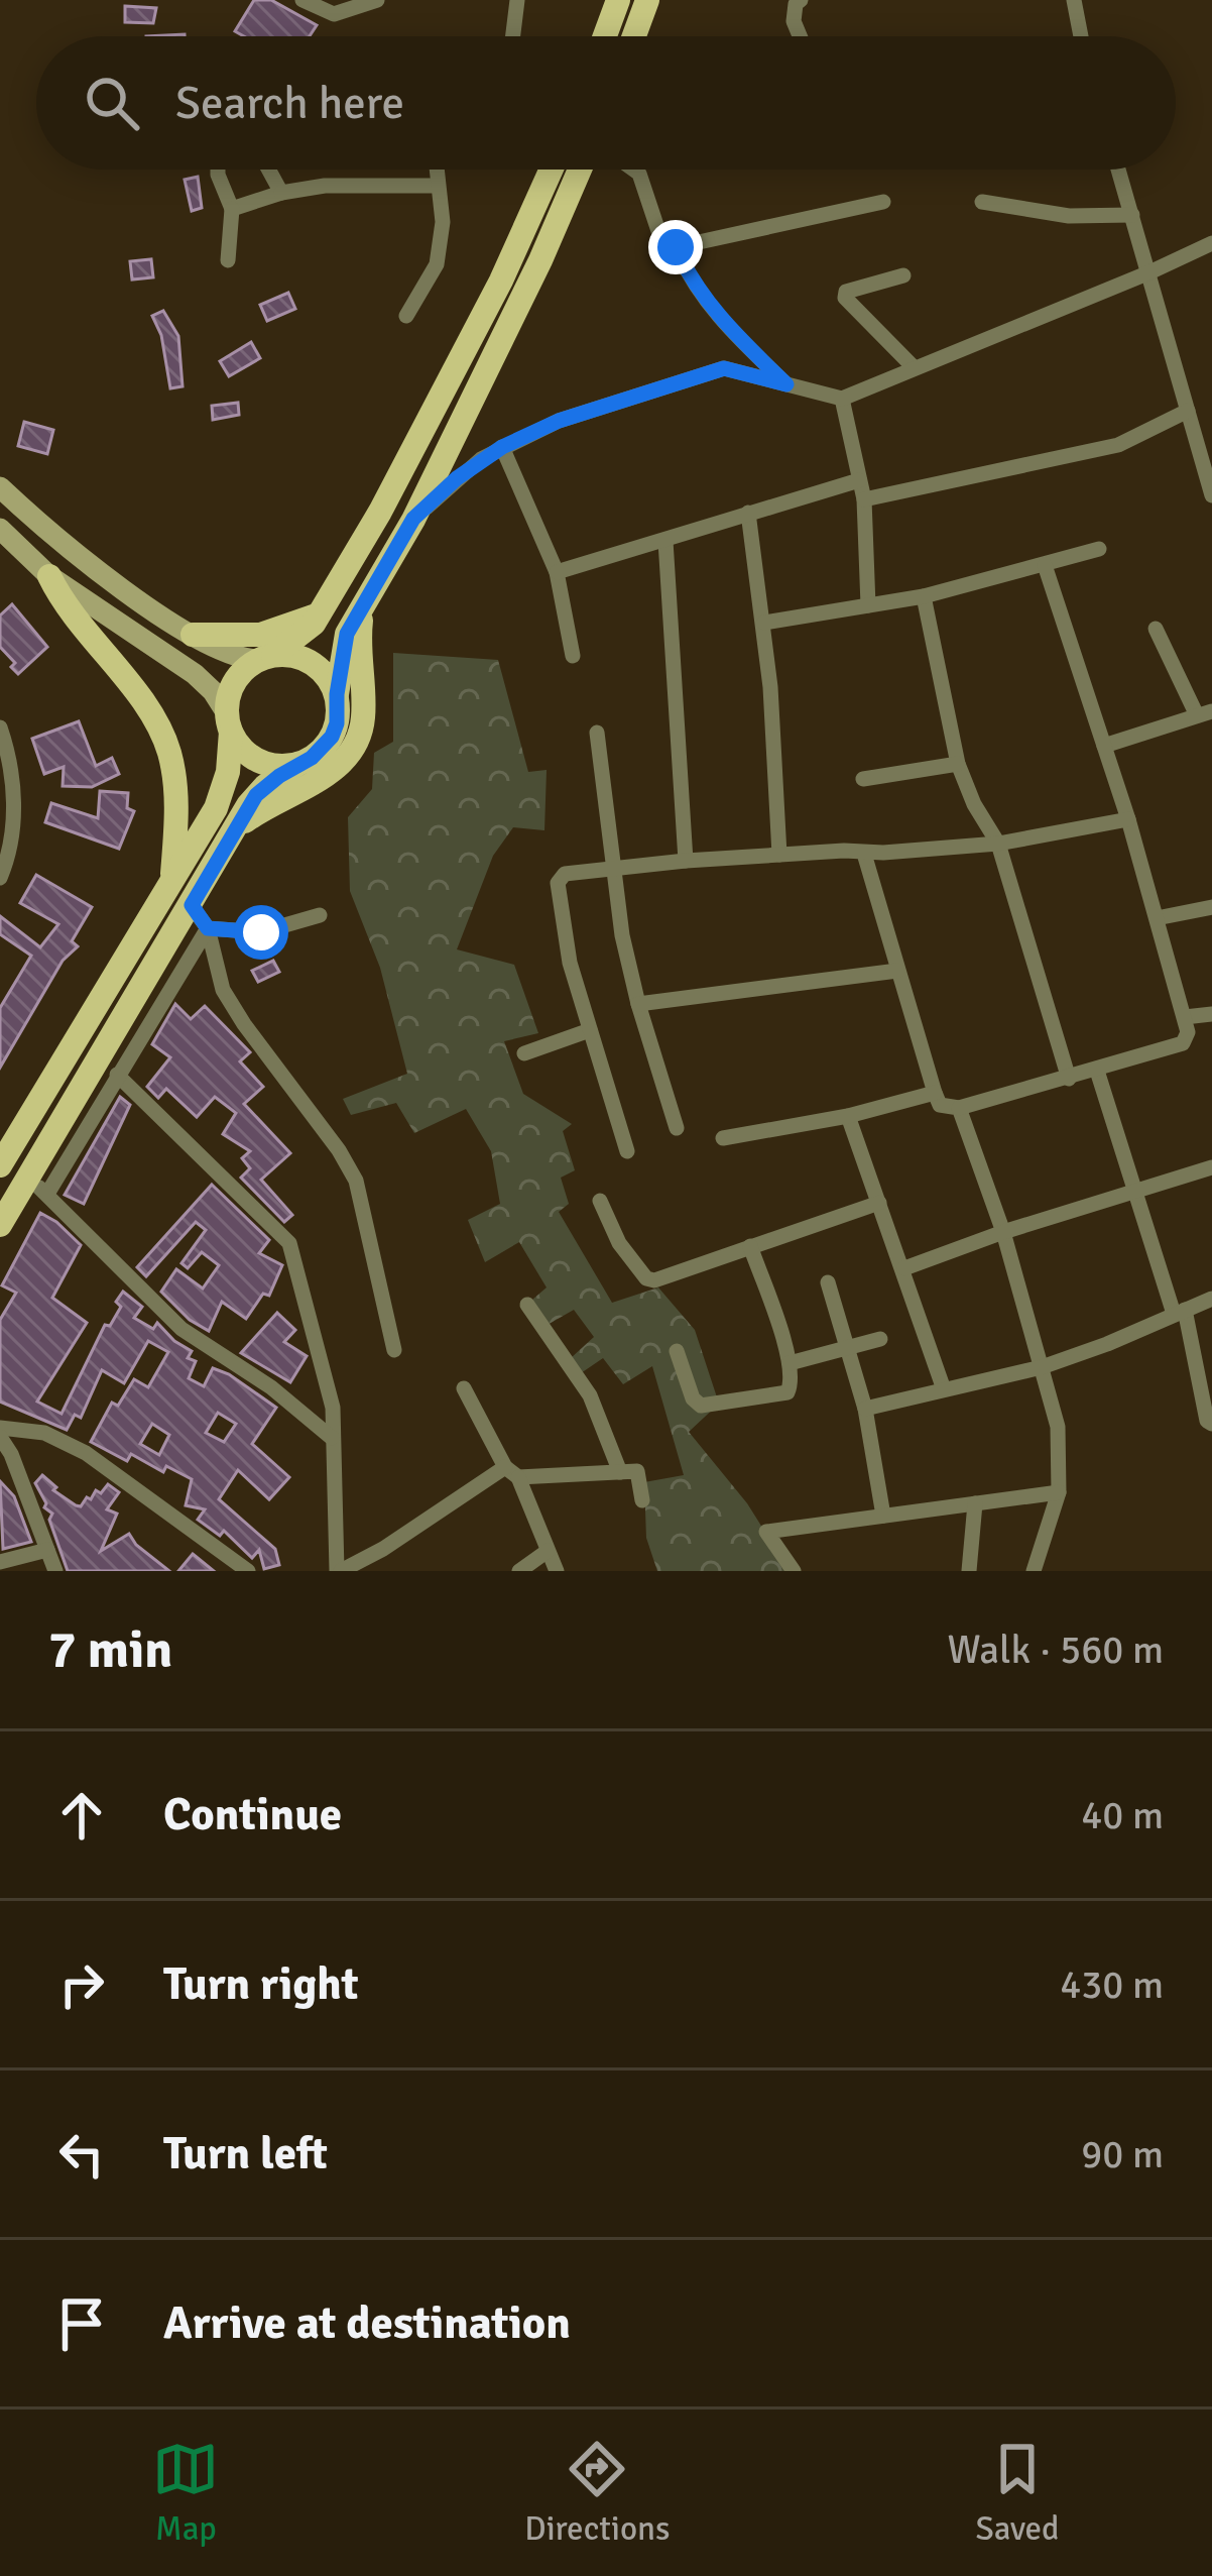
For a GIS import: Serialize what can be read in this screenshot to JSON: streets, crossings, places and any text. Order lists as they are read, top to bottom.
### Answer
{
  "page": {
    "search": "Search here",
    "heading": ["7 min", "Walk · 560 m"],
    "list": [
      ["Continue", "40 m"],
      ["Turn right", "430 m"],
      ["Turn left", "90 m"],
      "Arrive at destination"
    ],
    "nav": ["Map", "Directions", "Saved"]
  }
}
